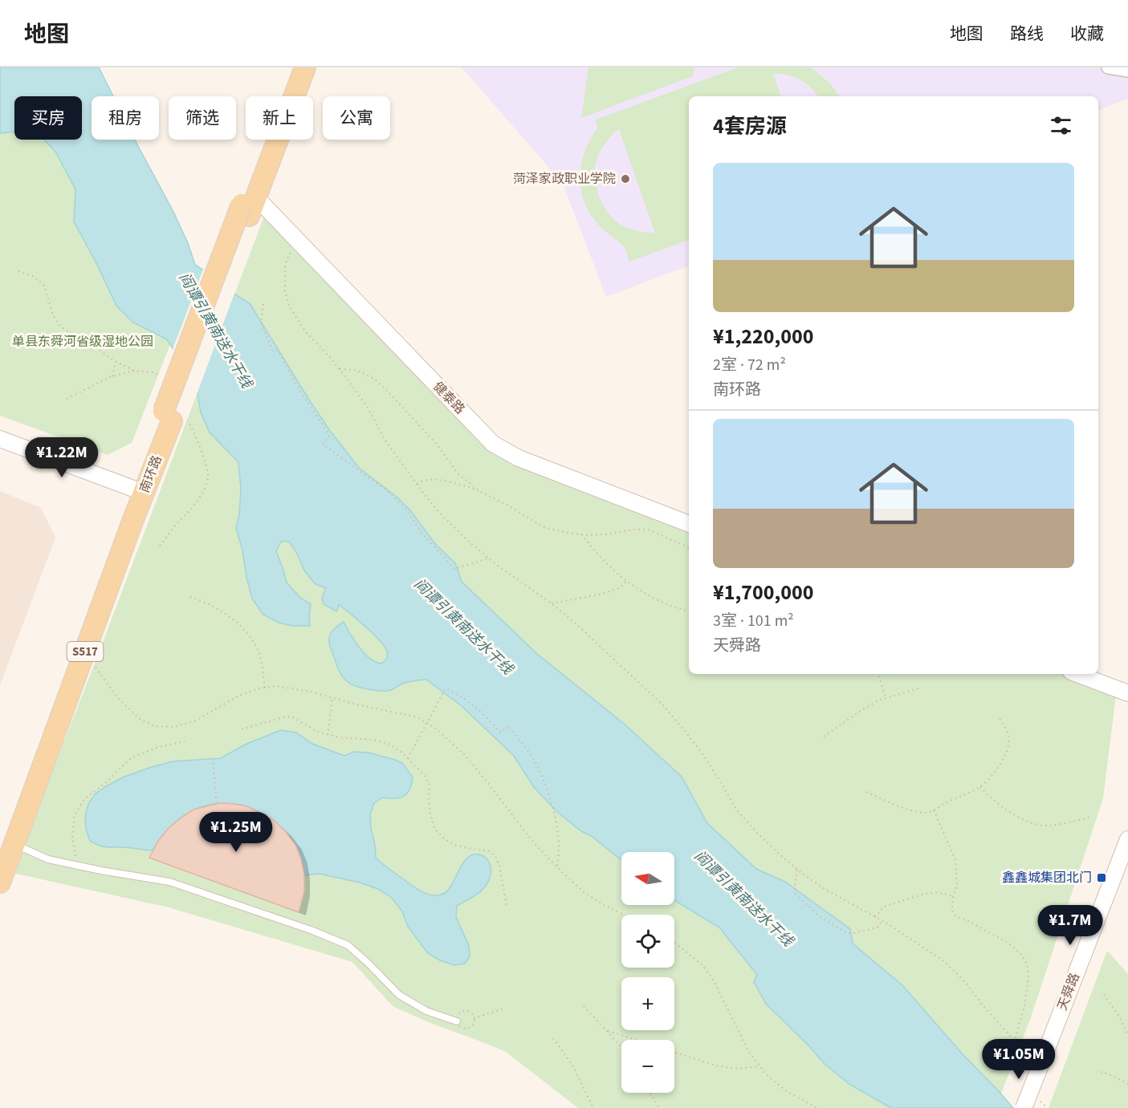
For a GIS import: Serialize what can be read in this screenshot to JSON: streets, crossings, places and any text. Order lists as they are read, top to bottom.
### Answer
{
  "streets": {
    "main road": ["南环路", "S517"],
    "street": ["健泰路", "天舜路"]
  },
  "crossings": [
    ["健泰路", "南环路"]
  ],
  "water": ["阎谭引黄南送水干线"],
  "parks": ["单县东舜河省级湿地公园"],
  "places": {
    "other": ["菏泽家政职业学院"],
    "transit": ["鑫鑫城集团北门"]
  },
  "north": "left",
  "page": {
    "header": "地图",
    "nav": ["地图", "路线", "收藏"],
    "chip": [
      "买房",
      "租房",
      "筛选",
      "新上",
      "公寓"
    ],
    "heading": "4套房源",
    "list": [
      {
        "name": "¥1,220,000",
        "note": "2室 · 72 m² · 南环路"
      },
      {
        "name": "¥1,700,000",
        "note": "3室 · 101 m² · 天舜路"
      }
    ],
    "price": [
      "¥1.22M",
      "¥1.25M",
      "¥1.7M",
      "¥1.05M"
    ],
    "map_buttons": ["+", "−"]
  }
}
